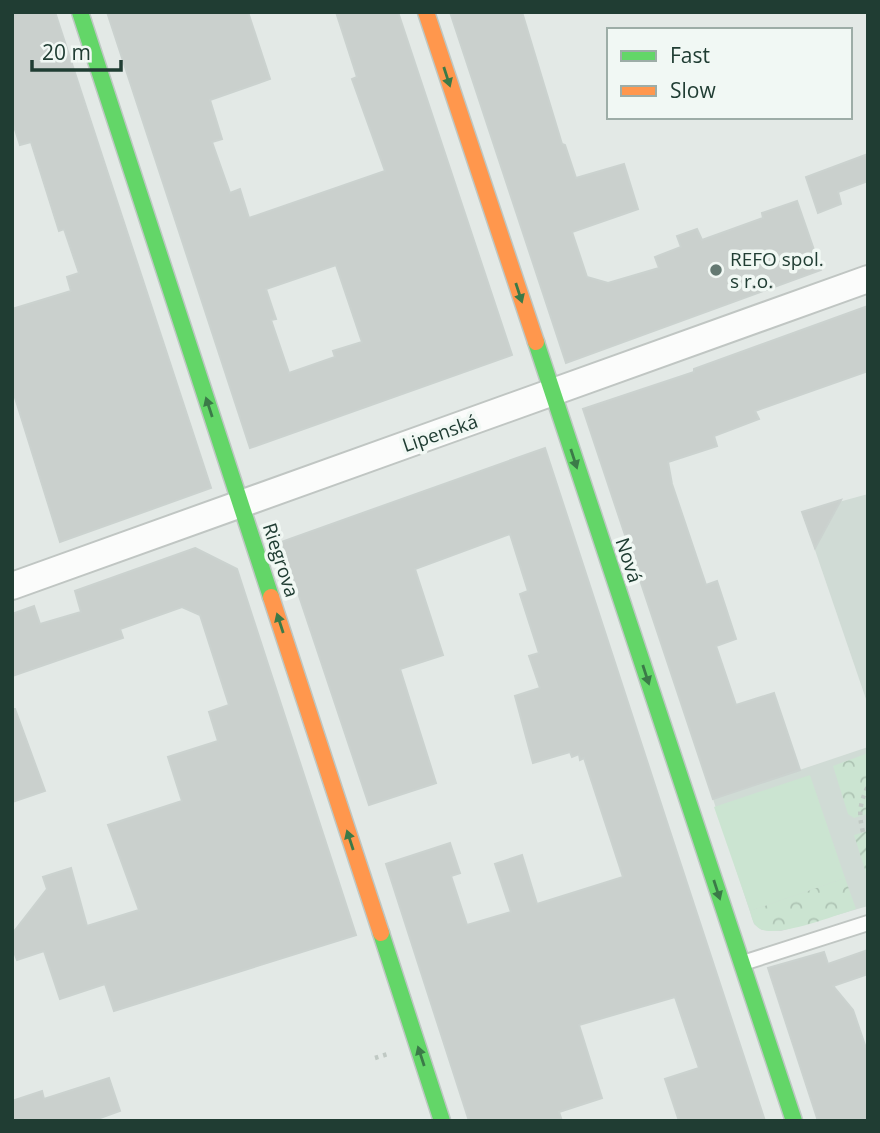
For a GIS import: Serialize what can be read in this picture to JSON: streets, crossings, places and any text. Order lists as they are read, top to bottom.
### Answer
{
  "streets": {
    "street": ["Lipenská", "Riegrova", "Nová"]
  },
  "crossings": [
    ["Lipenská", "Riegrova"],
    ["Lipenská", "Nová"]
  ],
  "one_way": ["Riegrova", "Nová"],
  "places": ["REFO spol. s r.o."],
  "legend": ["Fast", "Slow"],
  "scale_bar": "20 m"
}
